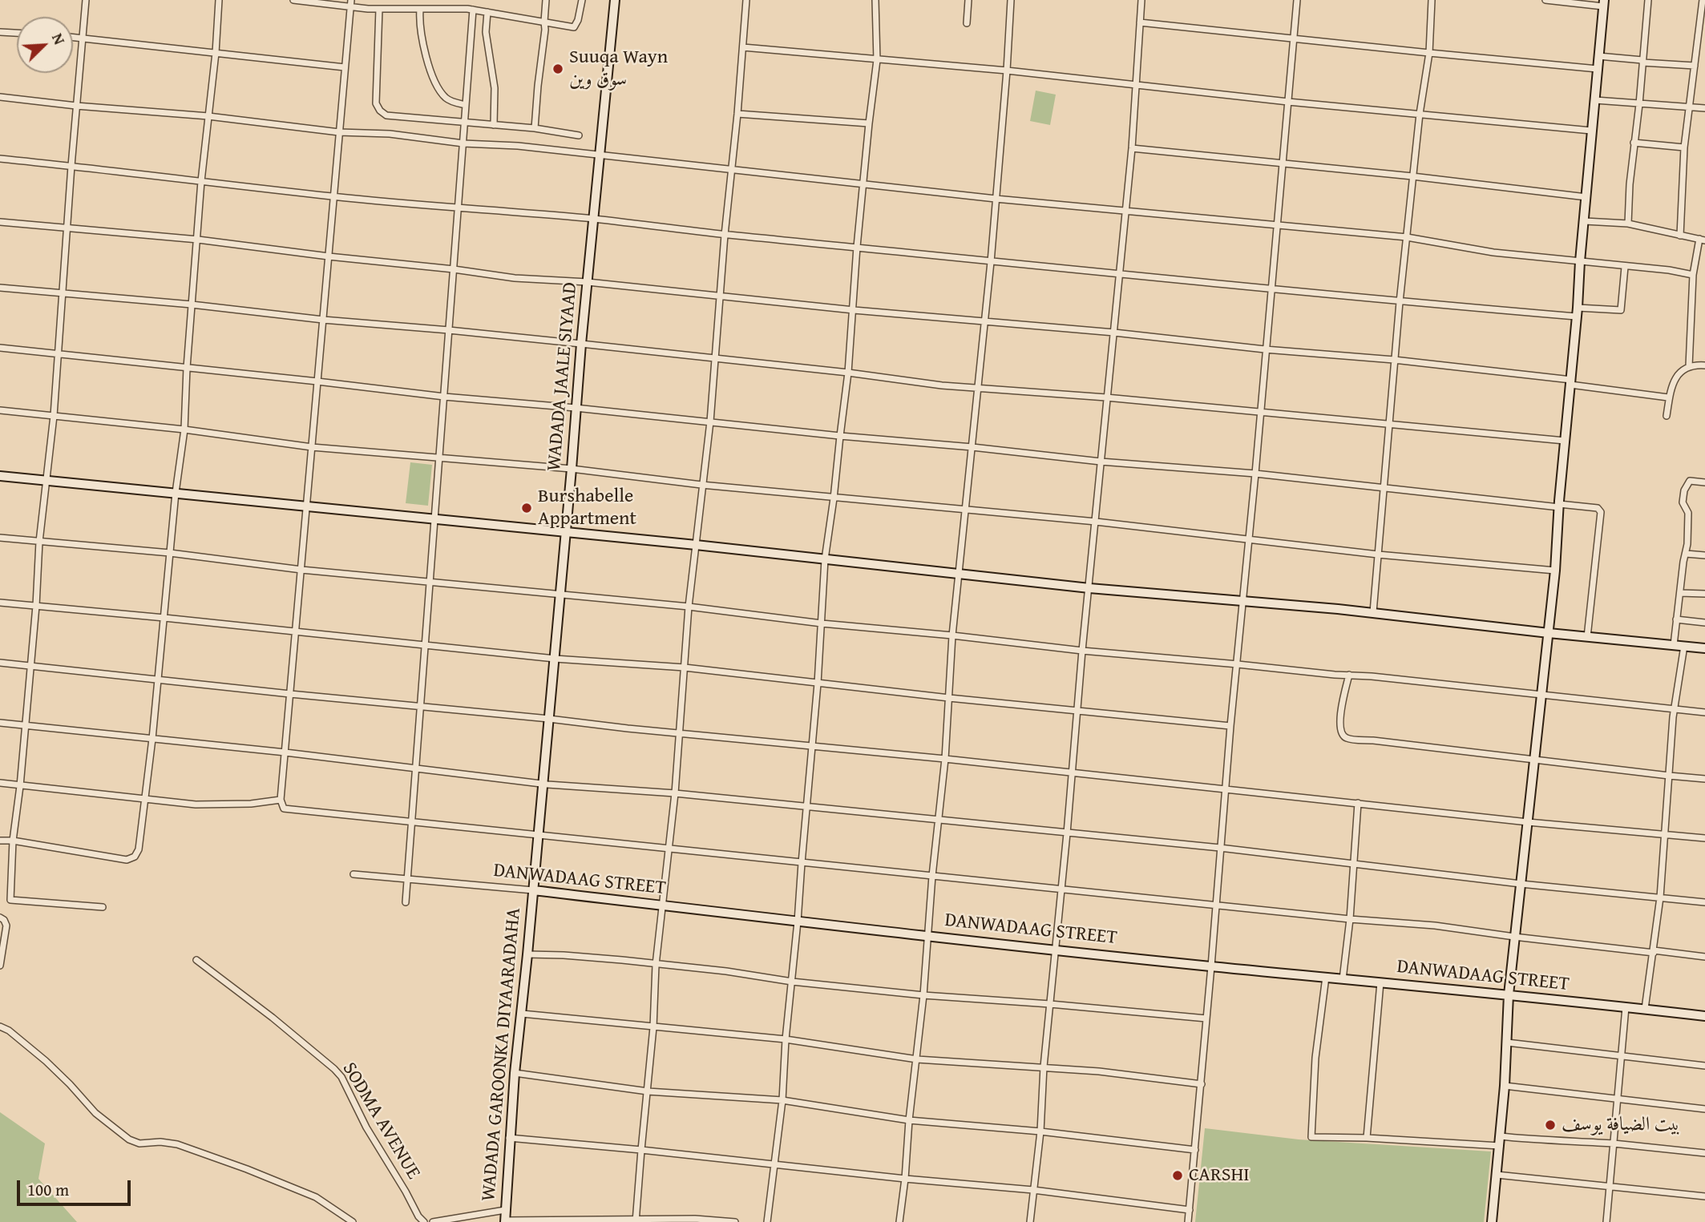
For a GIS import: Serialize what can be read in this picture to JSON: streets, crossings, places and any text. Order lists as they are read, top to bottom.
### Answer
{
  "streets": {
    "street": [
      "WADADA JAALE SIYAAD",
      "DANWADAAG STREET",
      "WADADA GAROONKA DIYAARADAHA",
      "SODMA AVENUE"
    ]
  },
  "crossings": [
    ["WADADA JAALE SIYAAD", "DANWADAAG STREET"],
    ["WADADA JAALE SIYAAD", "WADADA GAROONKA DIYAARADAHA"],
    ["DANWADAAG STREET", "WADADA GAROONKA DIYAARADAHA"]
  ],
  "places": [
    "Suuqa Wayn سوق وين",
    "Burshabelle Appartment",
    "بيت الضيافة يوسف",
    "CARSHI"
  ],
  "scale_bar": "100 m",
  "north": "top right"
}
